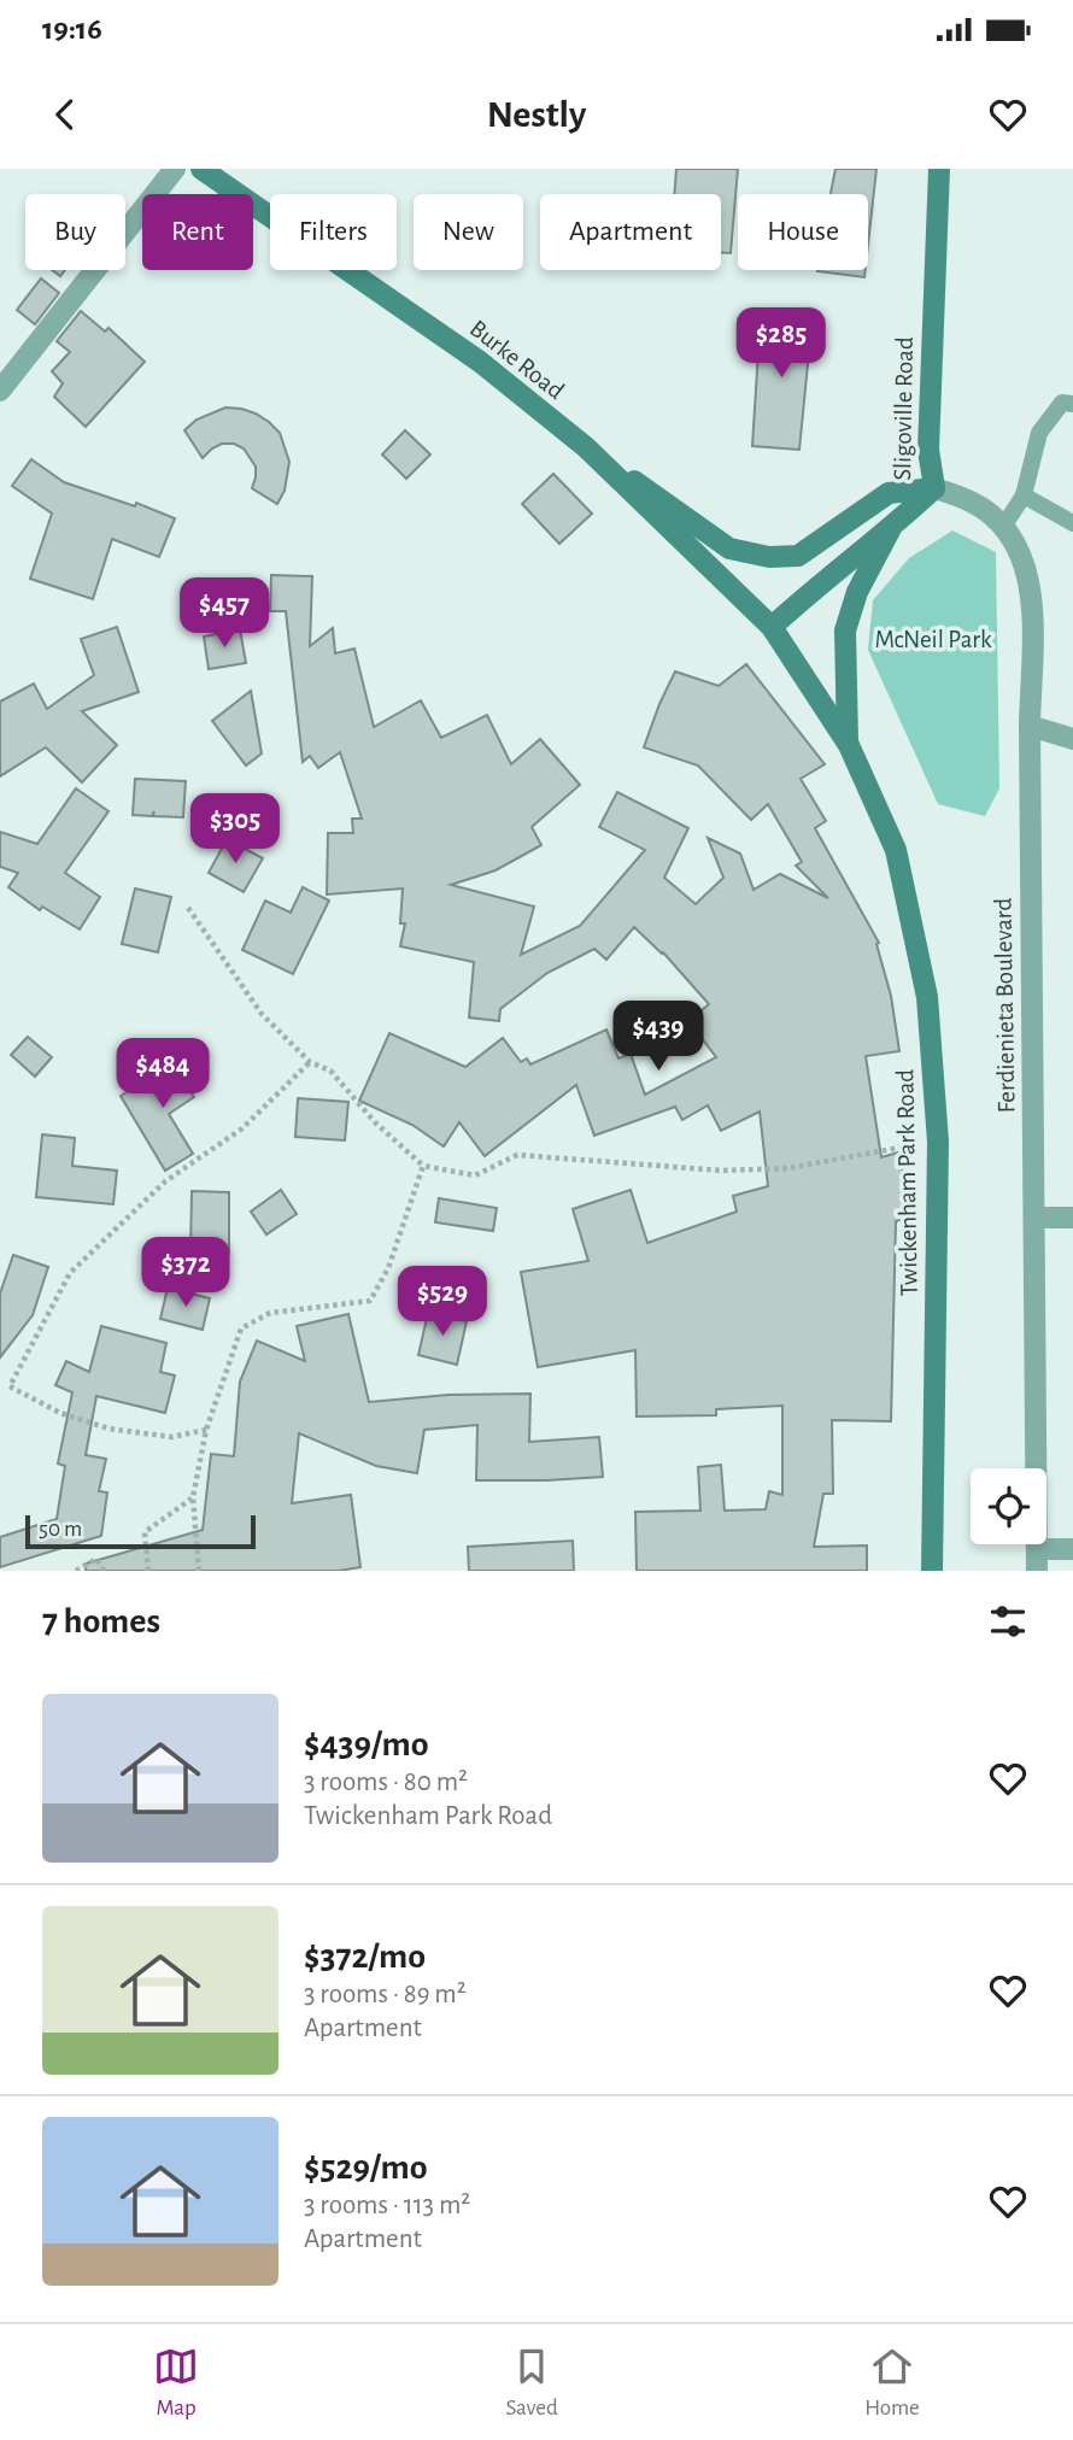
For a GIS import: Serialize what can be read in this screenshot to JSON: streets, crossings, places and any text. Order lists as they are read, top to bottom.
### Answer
{
  "streets": {
    "main road": ["Burke Road", "Sligoville Road", "Twickenham Park Road"],
    "street": ["Ferdienieta Boulevard"]
  },
  "crossings": [
    ["Burke Road", "Sligoville Road"],
    ["Burke Road", "Twickenham Park Road"],
    ["Sligoville Road", "Ferdienieta Boulevard"],
    ["Sligoville Road", "Twickenham Park Road"]
  ],
  "parks": ["McNeil Park"],
  "scale_bar": "50 m",
  "page": {
    "status": "19:16",
    "header": "Nestly",
    "chip": [
      "Buy",
      "Rent",
      "Filters",
      "New",
      "Apartment",
      "House"
    ],
    "price": [
      "$285",
      "$457",
      "$305",
      "$439",
      "$484",
      "$372",
      "$529"
    ],
    "scale": "50 m",
    "heading": "7 homes",
    "list": [
      {
        "name": "$439/mo",
        "note": "3 rooms · 80 m² · Twickenham Park Road"
      },
      {
        "name": "$372/mo",
        "note": "3 rooms · 89 m² · Apartment"
      },
      {
        "name": "$529/mo",
        "note": "3 rooms · 113 m² · Apartment"
      }
    ],
    "tabs": ["Map", "Saved", "Home"]
  }
}
